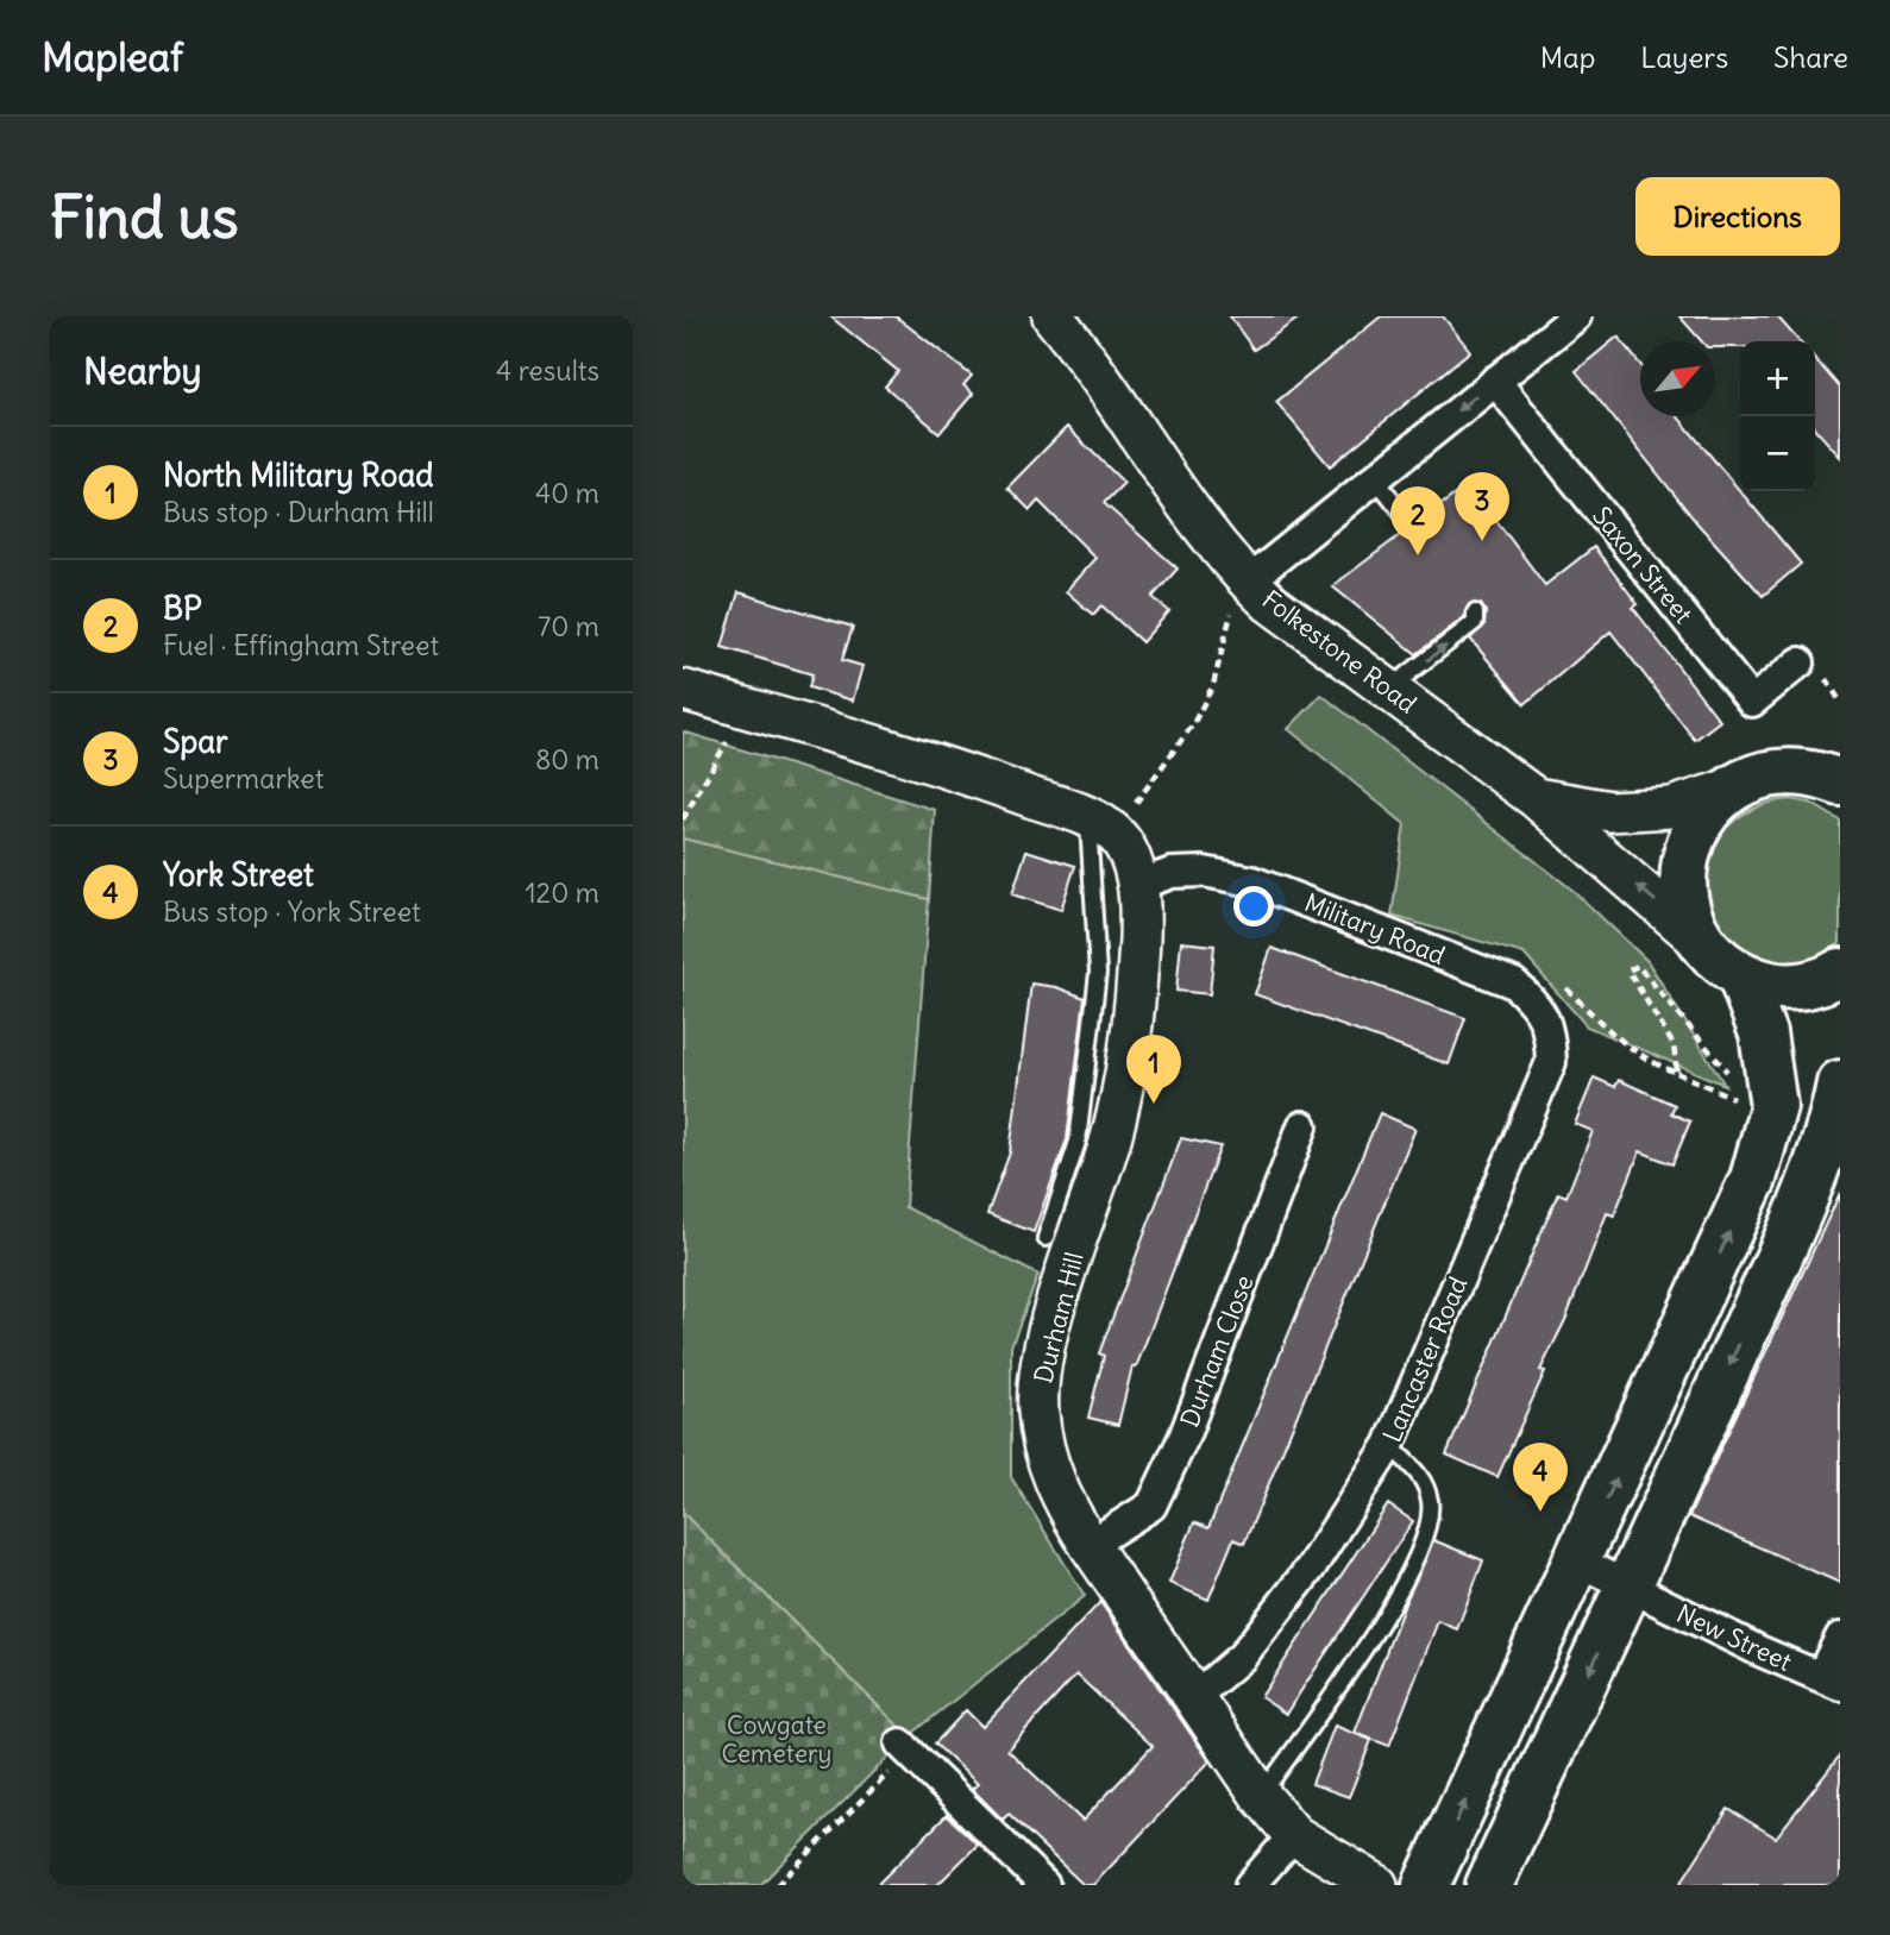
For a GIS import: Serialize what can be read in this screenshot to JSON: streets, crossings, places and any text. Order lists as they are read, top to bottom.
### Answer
{
  "streets": {
    "street": [
      "Saxon Street",
      "Folkestone Road",
      "Military Road",
      "Durham Hill",
      "Durham Close",
      "Lancaster Road",
      "New Street"
    ]
  },
  "crossings": [
    ["Military Road", "Durham Hill"],
    ["Military Road", "Lancaster Road"],
    ["Durham Hill", "Durham Close"],
    ["Durham Hill", "Lancaster Road"]
  ],
  "parks": ["Cowgate Cemetery"],
  "north": "top right",
  "page": {
    "header": "Mapleaf",
    "nav": ["Map", "Layers", "Share"],
    "buttons": "Directions",
    "title": "Find us",
    "heading": ["Nearby", "4 results"],
    "map_buttons": ["+", "−"],
    "list": [
      {
        "mark": "1",
        "name": "North Military Road",
        "note": "Bus stop · Durham Hill",
        "value": "40 m"
      },
      {
        "mark": "2",
        "name": "BP",
        "note": "Fuel · Effingham Street",
        "value": "70 m"
      },
      {
        "mark": "3",
        "name": "Spar",
        "note": "Supermarket",
        "value": "80 m"
      },
      {
        "mark": "4",
        "name": "York Street",
        "note": "Bus stop · York Street",
        "value": "120 m"
      }
    ],
    "pins": [
      "3",
      "2",
      "1",
      "4"
    ]
  }
}
